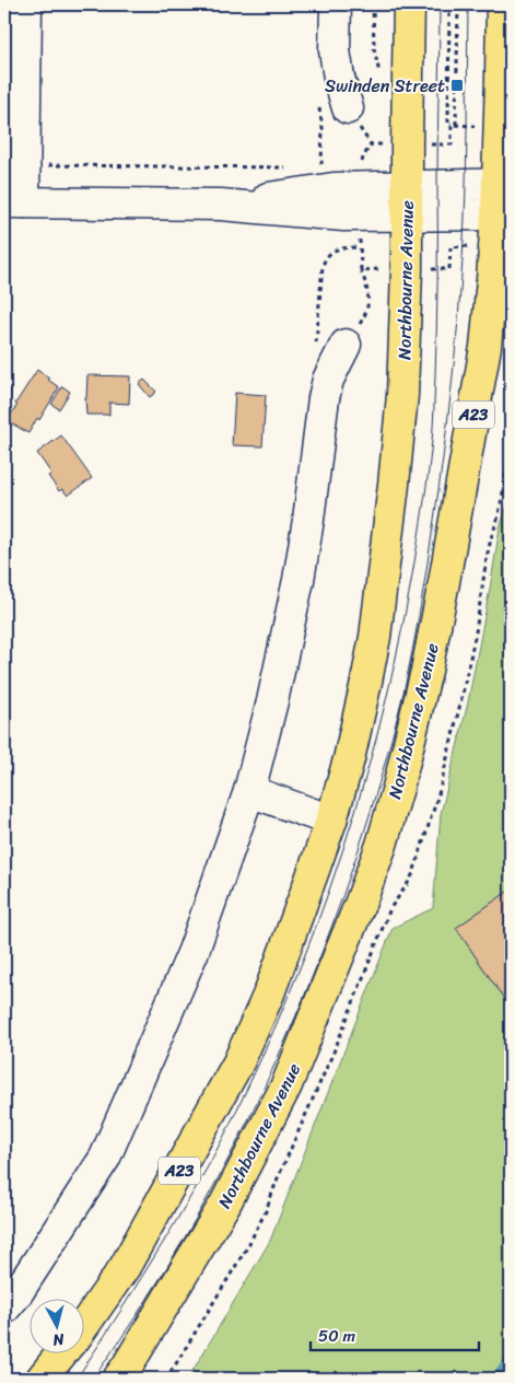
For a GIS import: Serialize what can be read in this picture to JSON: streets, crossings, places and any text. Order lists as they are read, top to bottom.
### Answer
{
  "streets": {
    "highway": ["Northbourne Avenue", "A23"]
  },
  "places": {
    "transit": ["Swinden Street"]
  },
  "scale_bar": "50 m",
  "north": "bottom"
}
